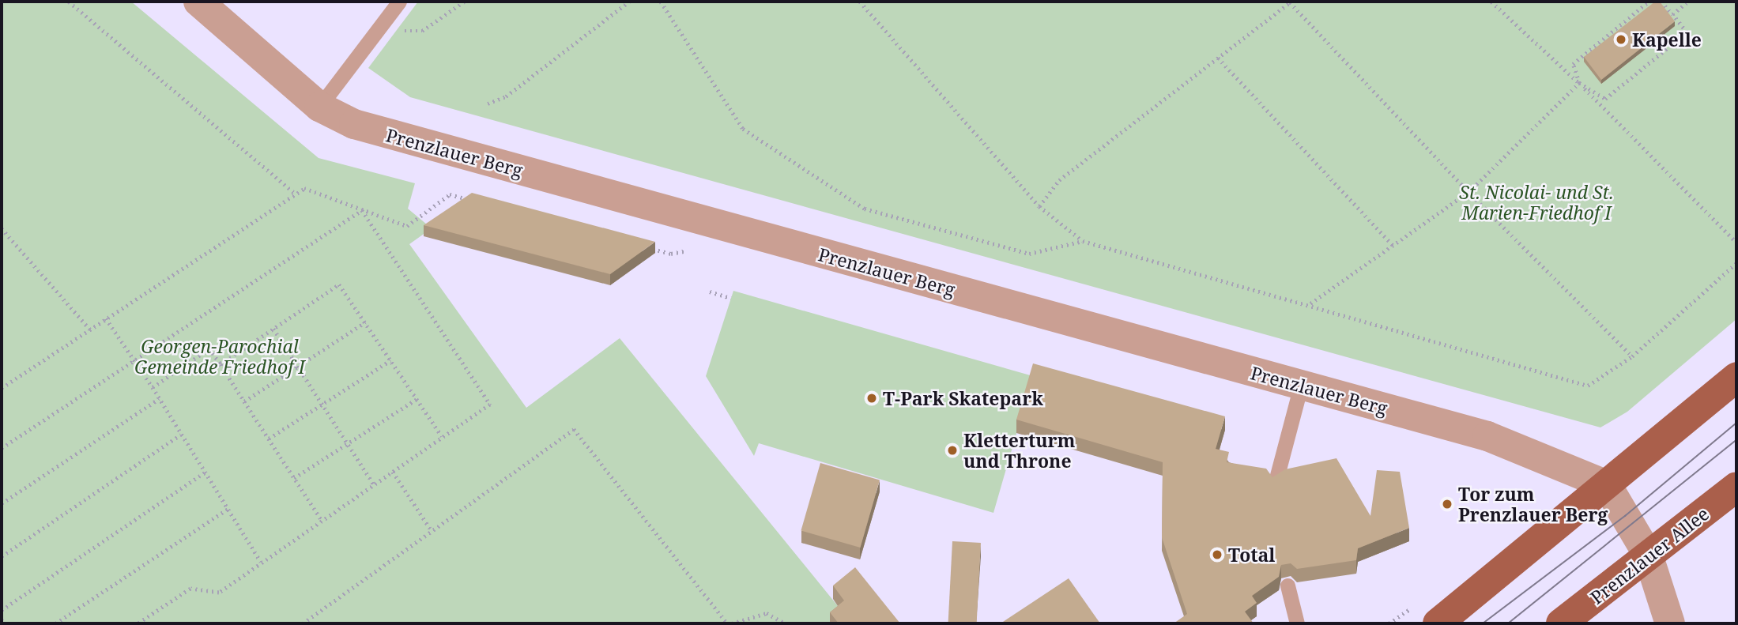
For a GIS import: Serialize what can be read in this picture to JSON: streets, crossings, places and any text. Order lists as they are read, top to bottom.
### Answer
{
  "streets": {
    "main road": ["Prenzlauer Allee"],
    "street": ["Prenzlauer Berg"]
  },
  "parks": ["St. Nicolai- und St. Marien-Friedhof I", "Georgen-Parochial Gemeinde Friedhof I"],
  "places": [
    "Kapelle",
    "T-Park Skatepark",
    "Kletterturm und Throne",
    "Tor zum Prenzlauer Berg",
    "Total"
  ]
}
